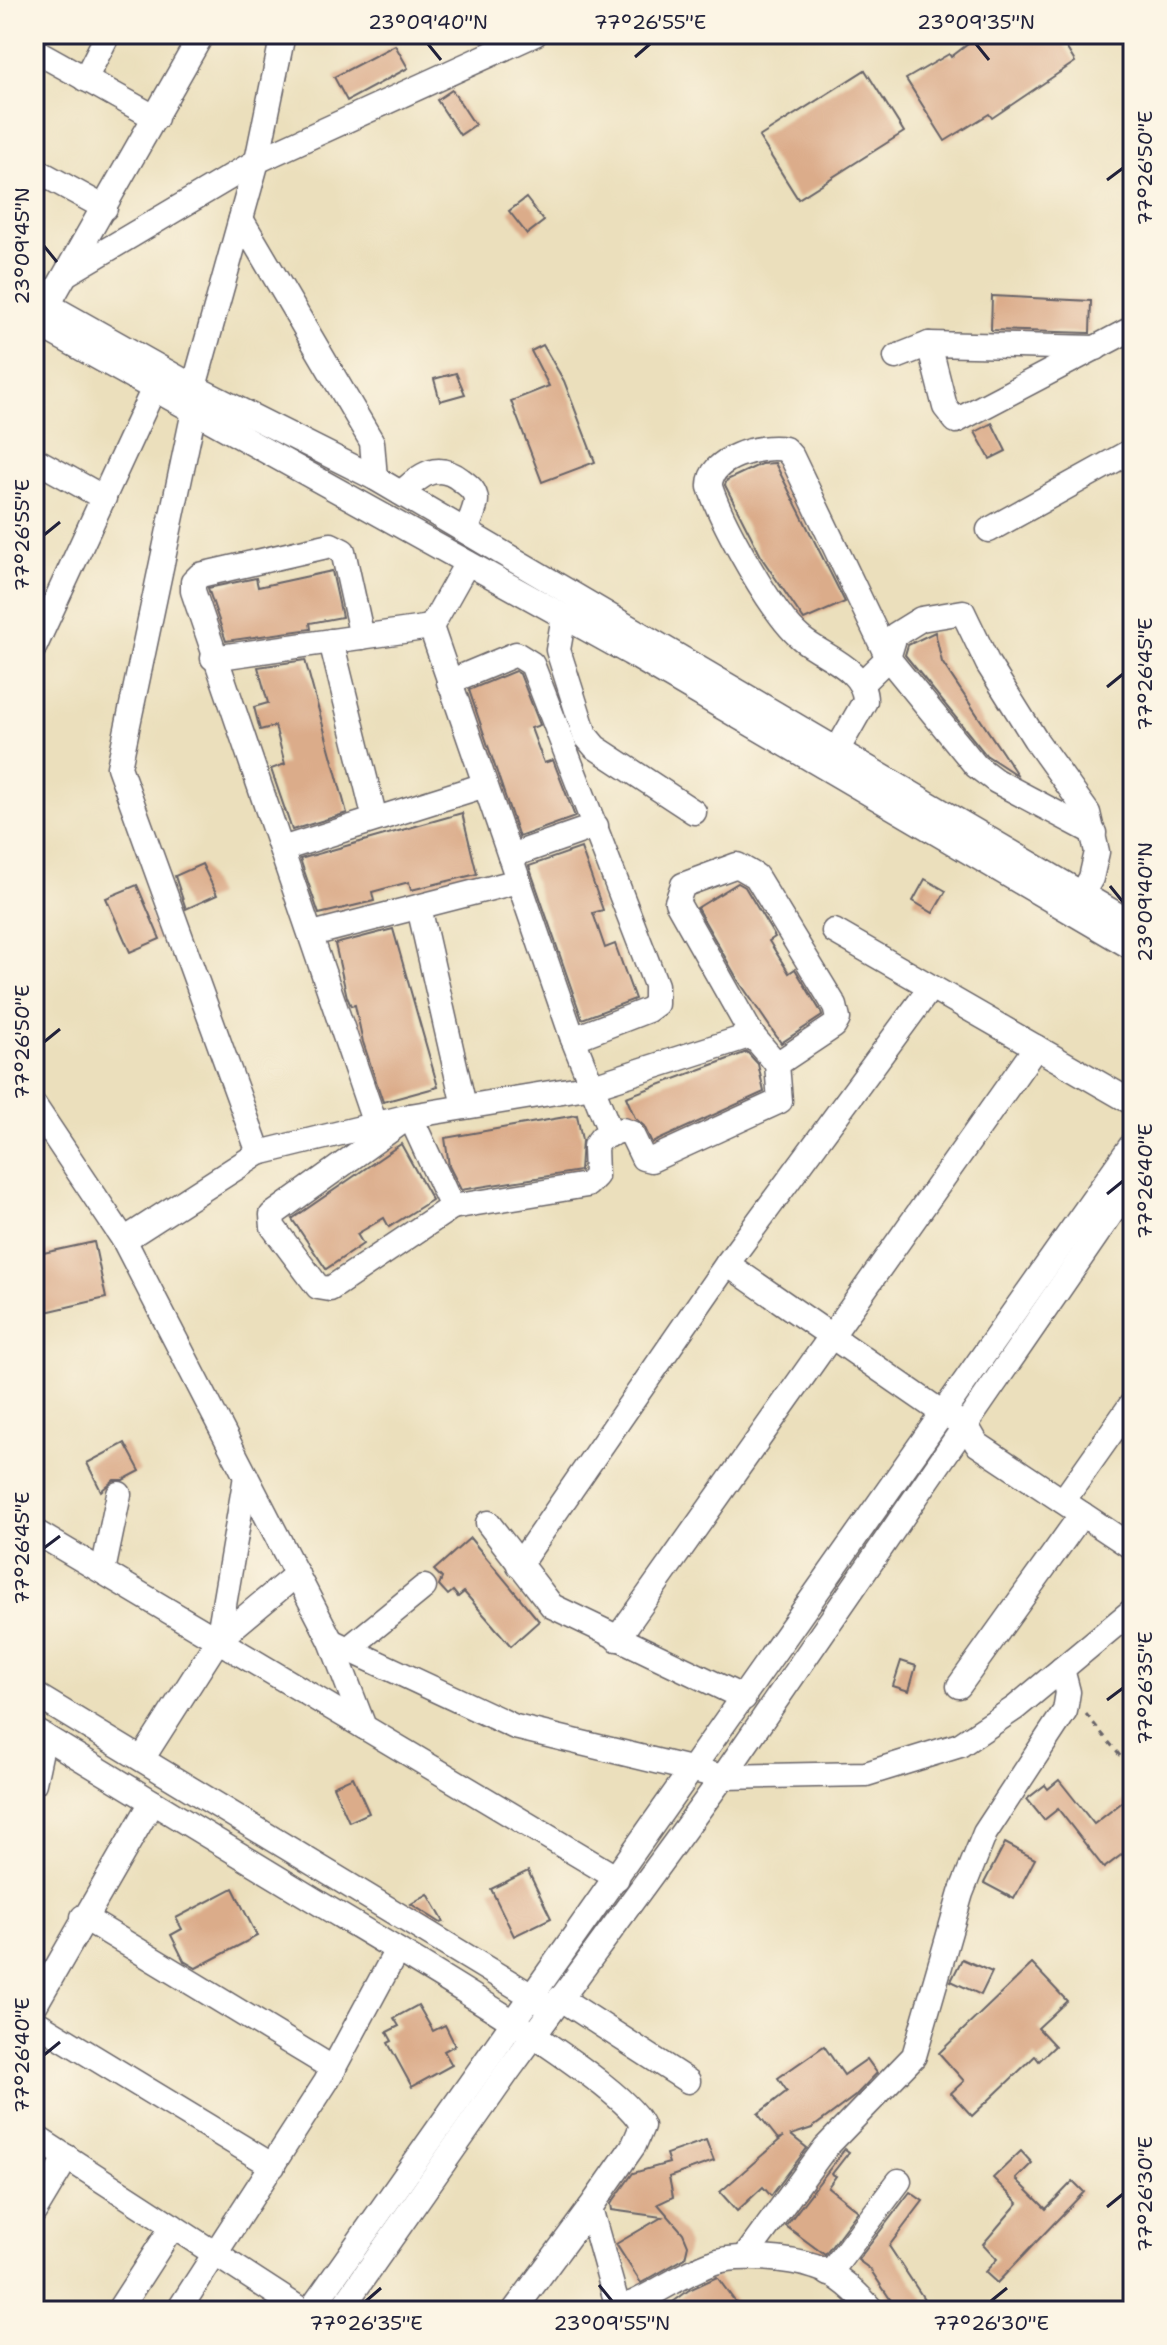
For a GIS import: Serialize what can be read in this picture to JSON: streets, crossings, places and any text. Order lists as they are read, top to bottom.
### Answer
{
  "coordinates": [
    "23°09'40\"N",
    "77°26'55\"E",
    "23°09'35\"N",
    "77°26'50\"E",
    "23°09'45\"N",
    "77°26'45\"E",
    "77°26'40\"E",
    "77°26'35\"E",
    "77°26'30\"E",
    "23°09'55\"N"
  ]
}
